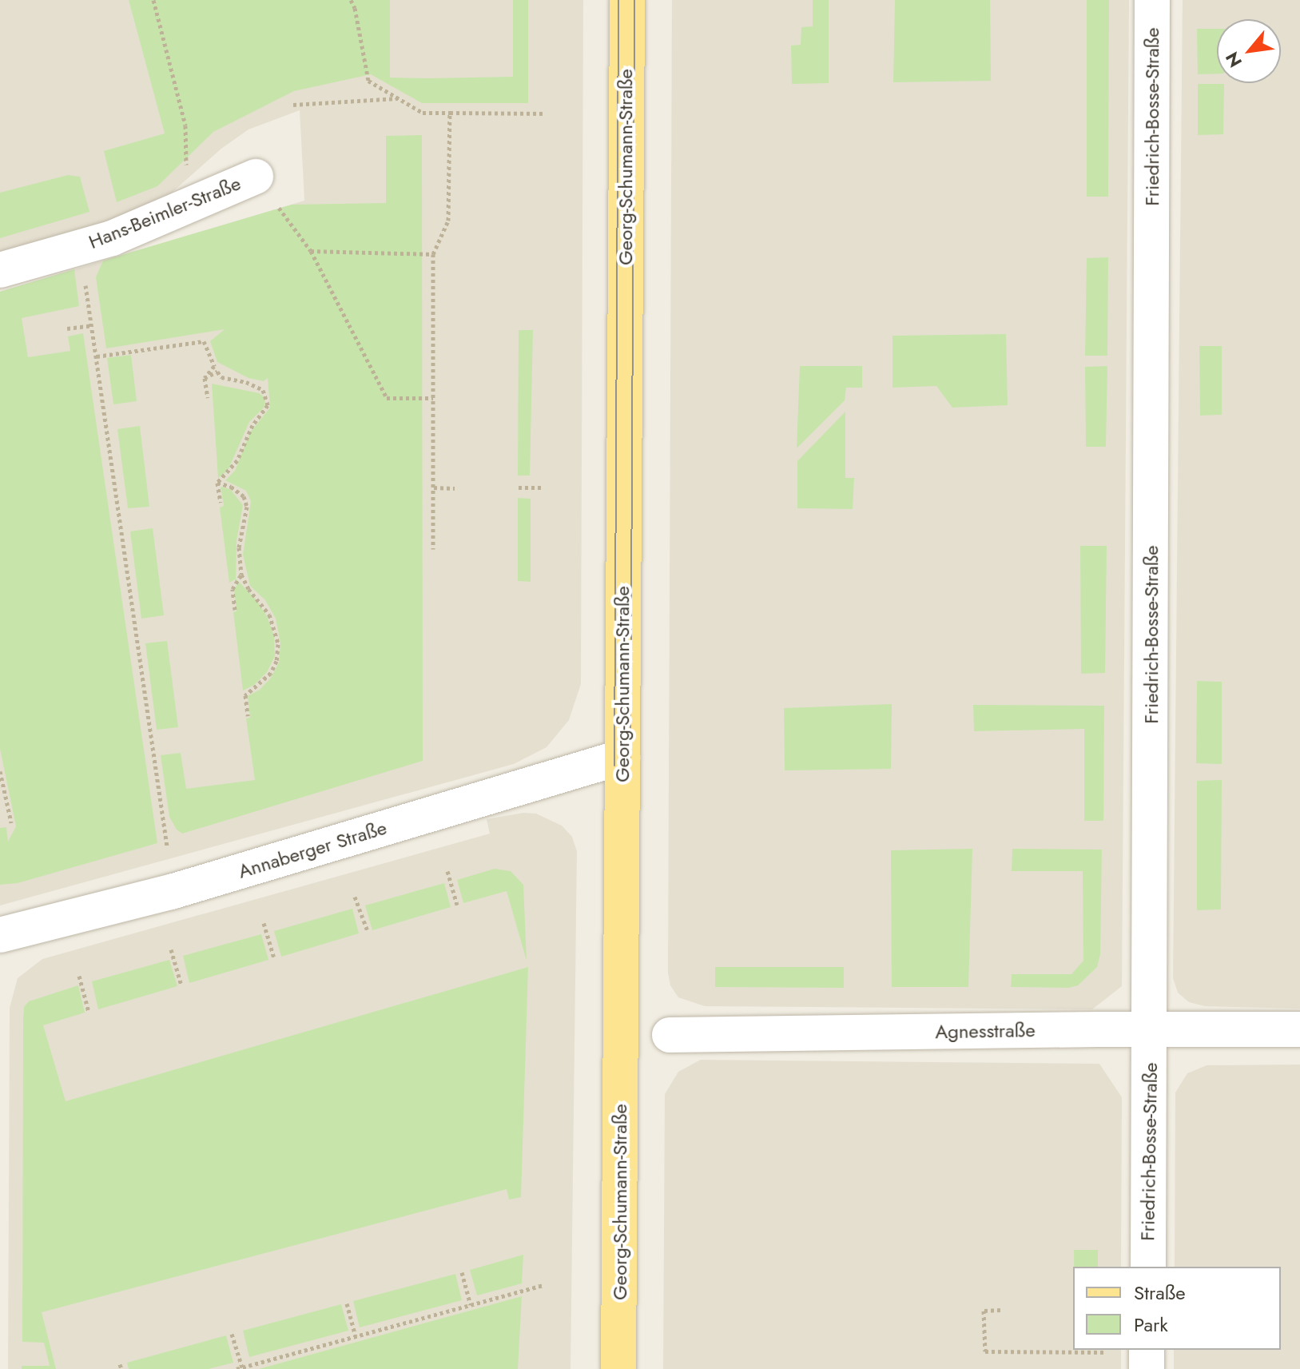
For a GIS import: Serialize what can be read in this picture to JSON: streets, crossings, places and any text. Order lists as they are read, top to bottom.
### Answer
{
  "streets": {
    "main road": ["Georg-Schumann-Straße"],
    "street": [
      "Friedrich-Bosse-Straße",
      "Hans-Beimler-Straße",
      "Annaberger Straße",
      "Agnesstraße"
    ]
  },
  "crossings": [
    ["Friedrich-Bosse-Straße", "Agnesstraße"],
    ["Georg-Schumann-Straße", "Annaberger Straße"]
  ],
  "legend": ["Straße", "Park"],
  "north": "bottom left"
}
